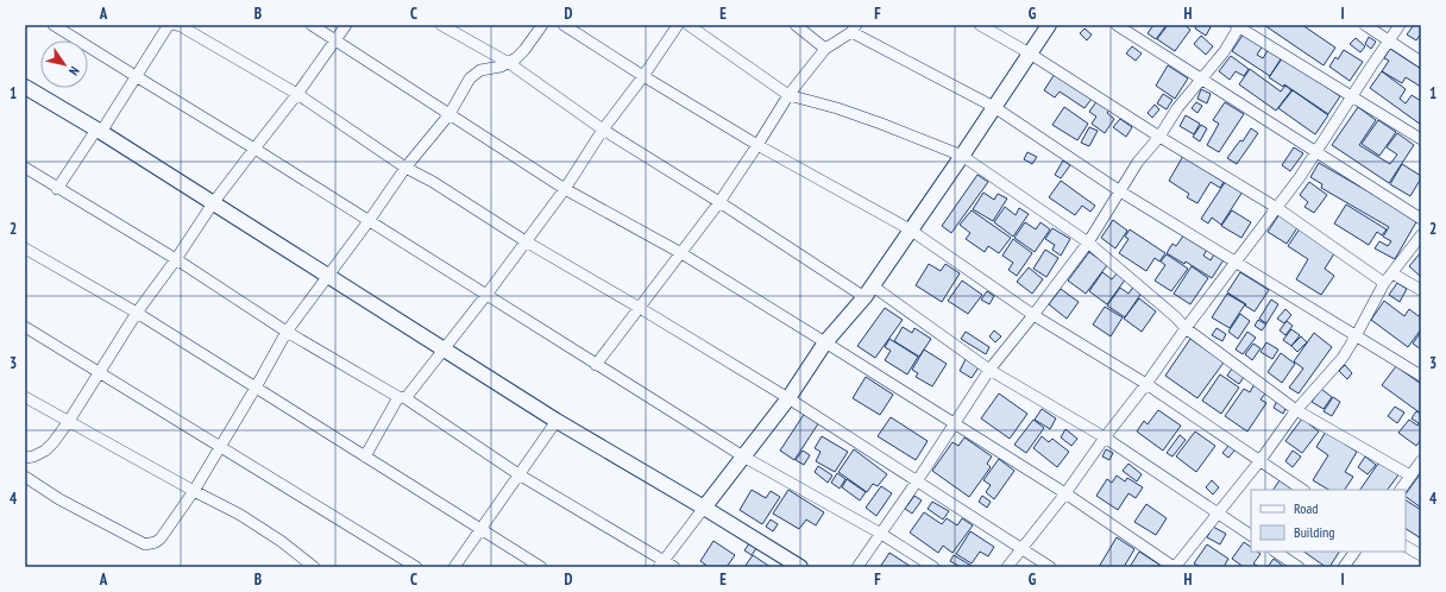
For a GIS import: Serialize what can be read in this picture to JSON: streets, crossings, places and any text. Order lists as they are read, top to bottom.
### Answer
{
  "legend": ["Road", "Building"],
  "north": "bottom right",
  "grid": {
    "columns": [
      "A",
      "B",
      "C",
      "D",
      "E",
      "F",
      "G",
      "H",
      "I"
    ],
    "rows": [
      "1",
      "2",
      "3",
      "4"
    ]
  }
}
